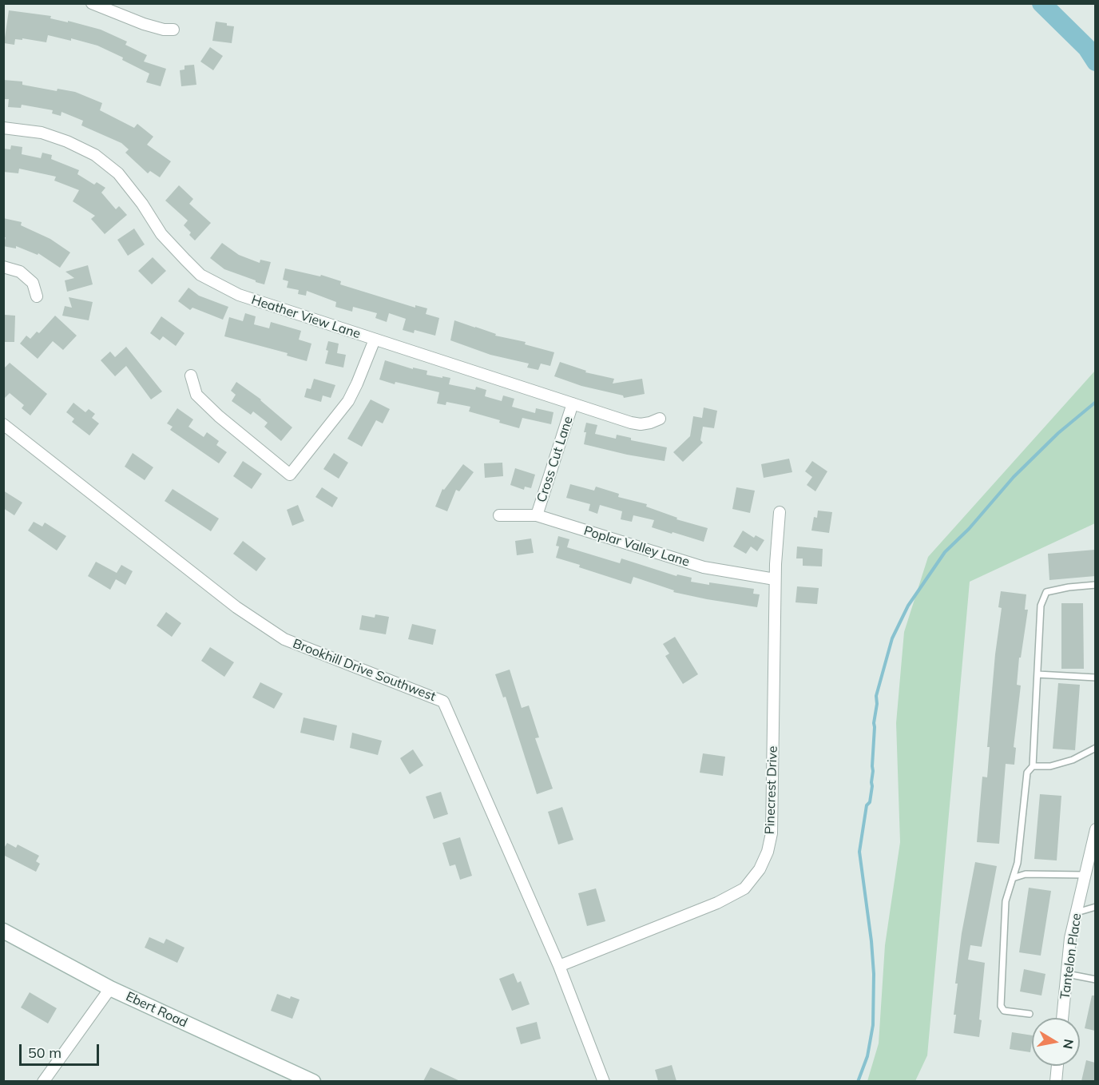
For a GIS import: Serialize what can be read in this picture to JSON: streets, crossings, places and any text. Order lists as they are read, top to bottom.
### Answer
{
  "streets": {
    "main road": ["Ebert Road"],
    "street": [
      "Heather View Lane",
      "Cross Cut Lane",
      "Poplar Valley Lane",
      "Brookhill Drive Southwest",
      "Pinecrest Drive",
      "Tantelon Place"
    ]
  },
  "crossings": [
    ["Heather View Lane", "Cross Cut Lane"],
    ["Cross Cut Lane", "Poplar Valley Lane"],
    ["Poplar Valley Lane", "Pinecrest Drive"],
    ["Brookhill Drive Southwest", "Pinecrest Drive"]
  ],
  "scale_bar": "50 m",
  "north": "right"
}
